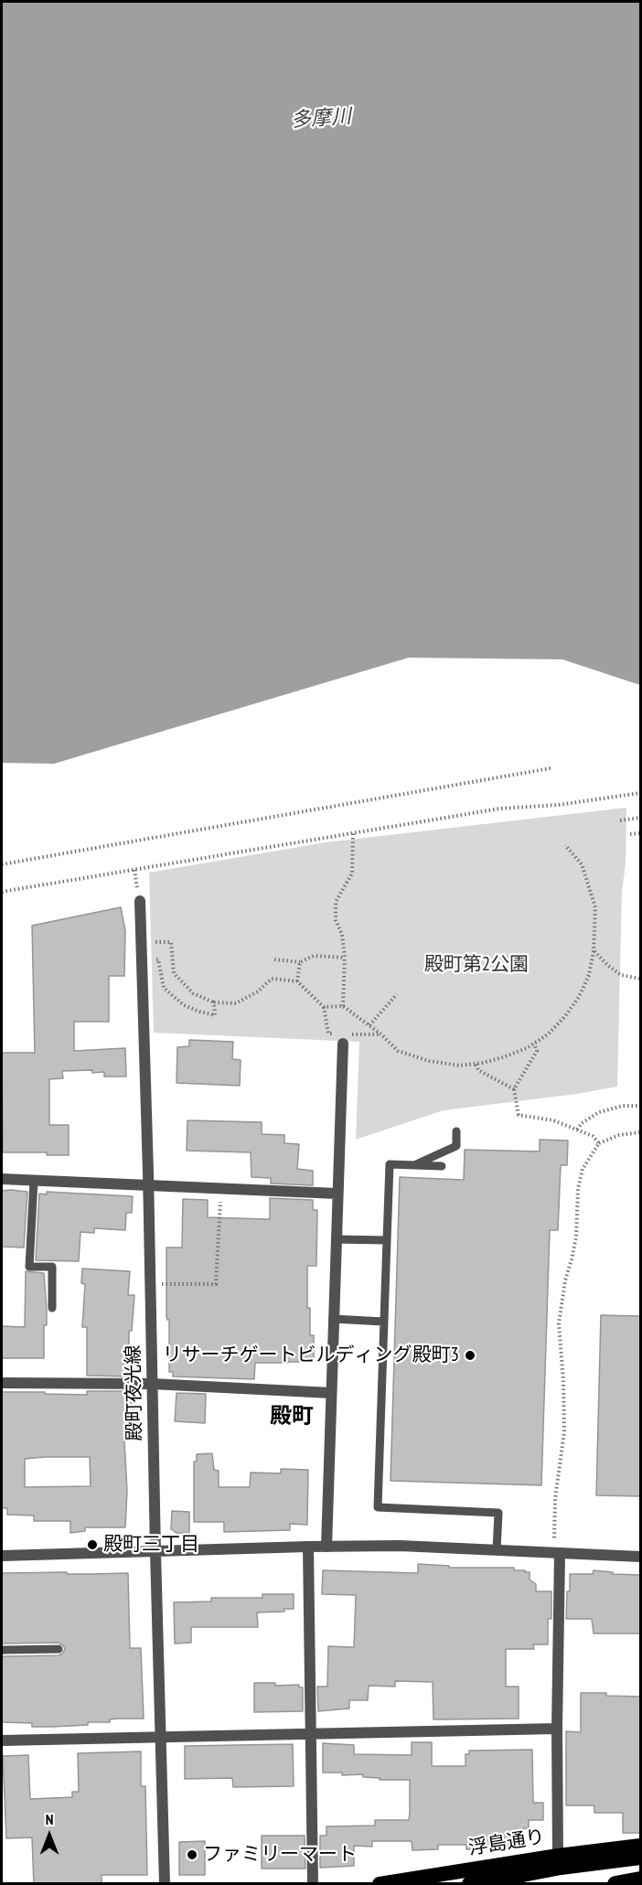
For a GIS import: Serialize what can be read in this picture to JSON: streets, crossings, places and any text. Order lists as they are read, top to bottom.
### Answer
{
  "streets": {
    "highway": ["浮島通り"],
    "street": ["殿町夜光線"]
  },
  "districts": ["殿町"],
  "water": ["多摩川"],
  "parks": ["殿町第2公園"],
  "places": ["リサーチゲートビルディング殿町3", "殿町三丁目", "ファミリーマート"],
  "north": "top"
}
